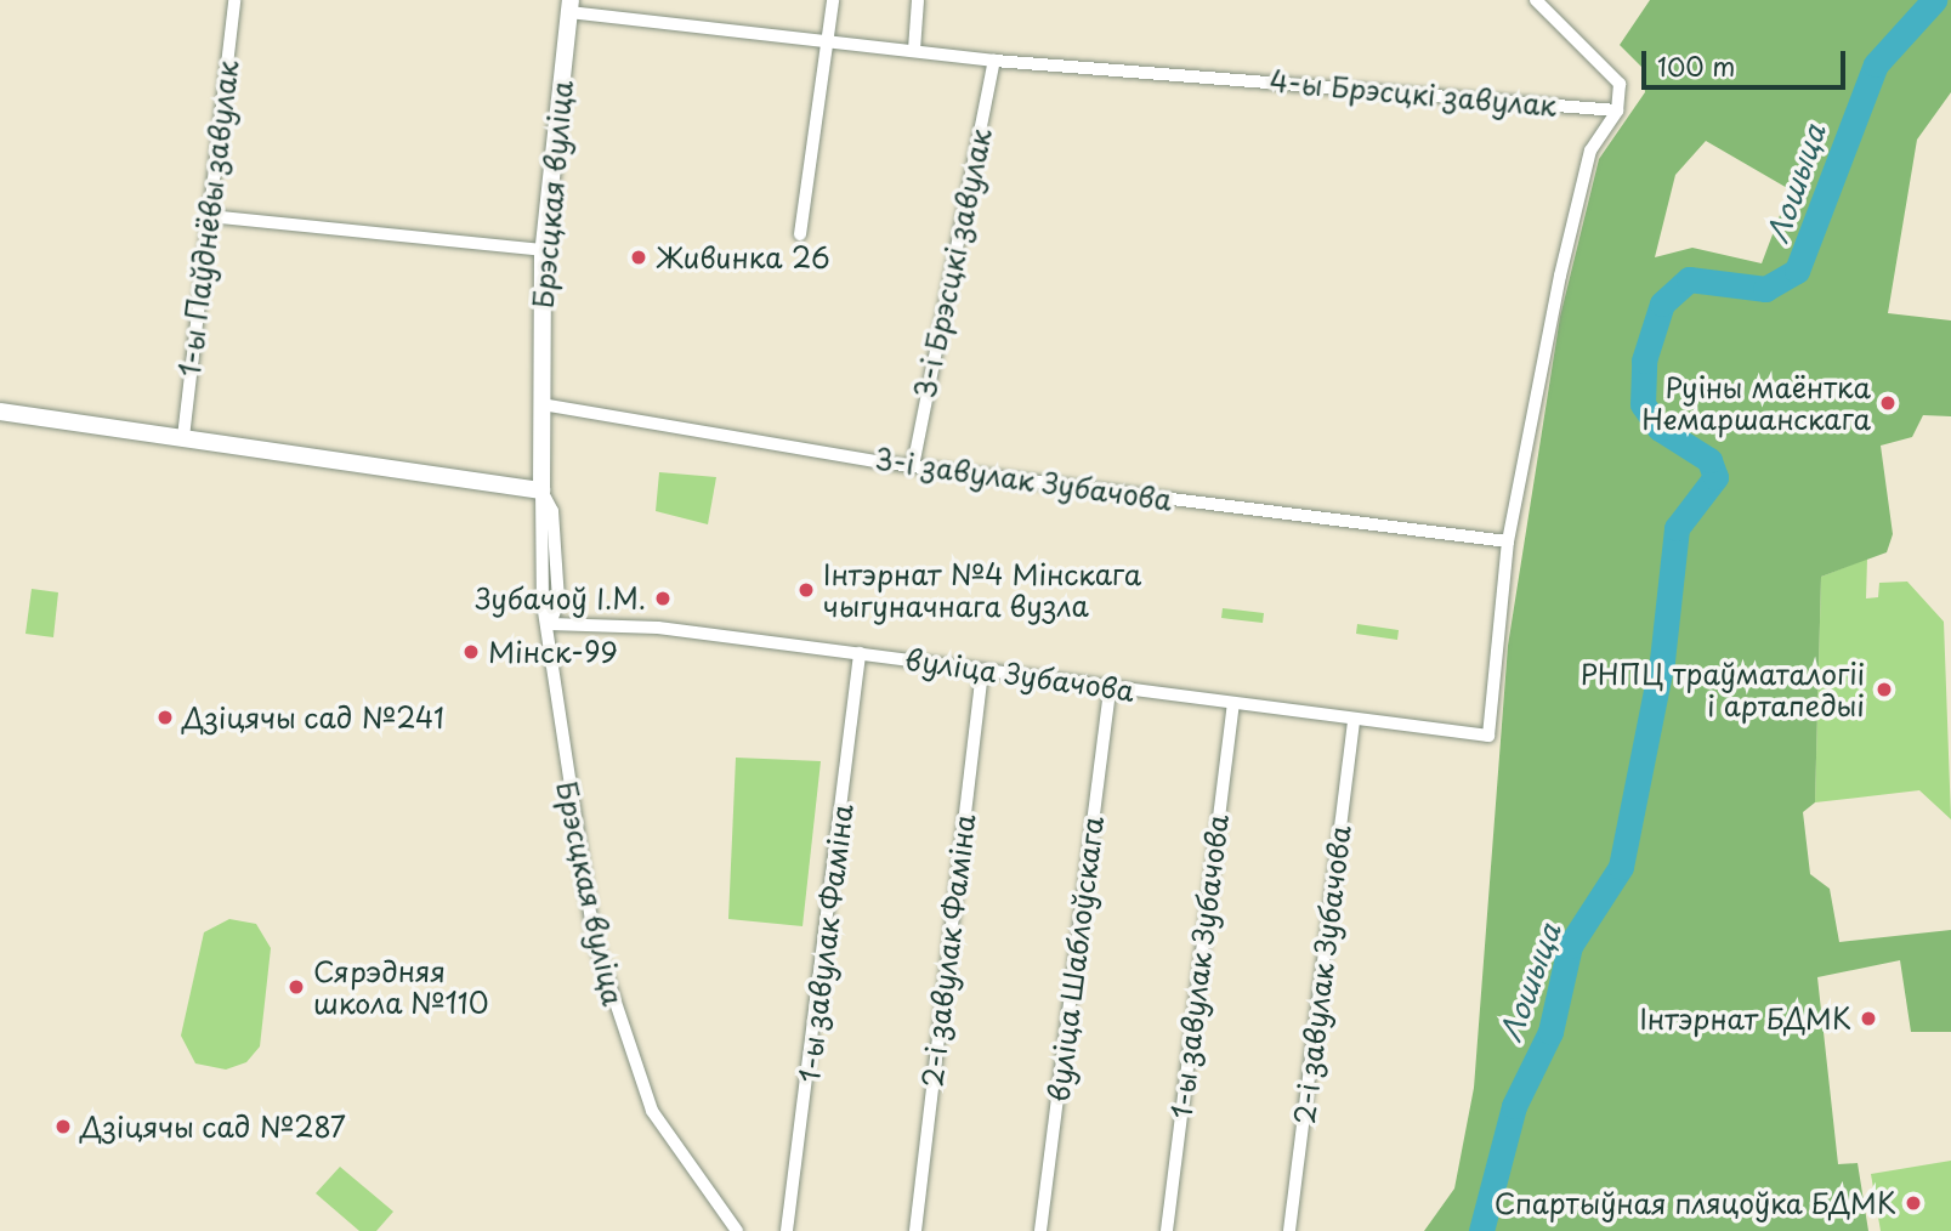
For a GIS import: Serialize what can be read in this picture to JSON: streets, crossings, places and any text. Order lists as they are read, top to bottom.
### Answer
{
  "streets": {
    "street": [
      "4-ы Брэсцкі завулак",
      "Брэсцкая вуліца",
      "1-ы Паўднёвы завулак",
      "3-і Брэсцкі завулак",
      "3-і завулак Зубачова",
      "вуліца Зубачова",
      "1-ы завулак Фаміна",
      "2-і завулак Фаміна",
      "вуліца Шаблоўскага",
      "1-ы завулак Зубачова",
      "2-і завулак Зубачова"
    ]
  },
  "crossings": [
    ["4-ы Брэсцкі завулак", "Брэсцкая вуліца"],
    ["4-ы Брэсцкі завулак", "3-і Брэсцкі завулак"],
    ["Брэсцкая вуліца", "3-і завулак Зубачова"],
    ["Брэсцкая вуліца", "вуліца Зубачова"],
    ["3-і Брэсцкі завулак", "3-і завулак Зубачова"],
    ["3-і завулак Зубачова", "вуліца Зубачова"],
    ["вуліца Зубачова", "1-ы завулак Фаміна"],
    ["вуліца Зубачова", "2-і завулак Фаміна"],
    ["вуліца Зубачова", "вуліца Шаблоўскага"],
    ["вуліца Зубачова", "1-ы завулак Зубачова"],
    ["вуліца Зубачова", "2-і завулак Зубачова"]
  ],
  "water": ["Лошыца"],
  "places": [
    "Живинка 26",
    "Руіны маёнтка Немаршанскага",
    "Інтэрнат №4 Мінскага чыгуначнага вузла",
    "Зубачоў І.М.",
    "Мінск-99",
    "РНПЦ траўматалогіі і артапедыі",
    "Дзіцячы сад №241",
    "Сярэдняя школа №110",
    "Інтэрнат БДМК",
    "Дзіцячы сад №287",
    "Спартыўная пляцоўка БДМК"
  ],
  "scale_bar": "100 m"
}
